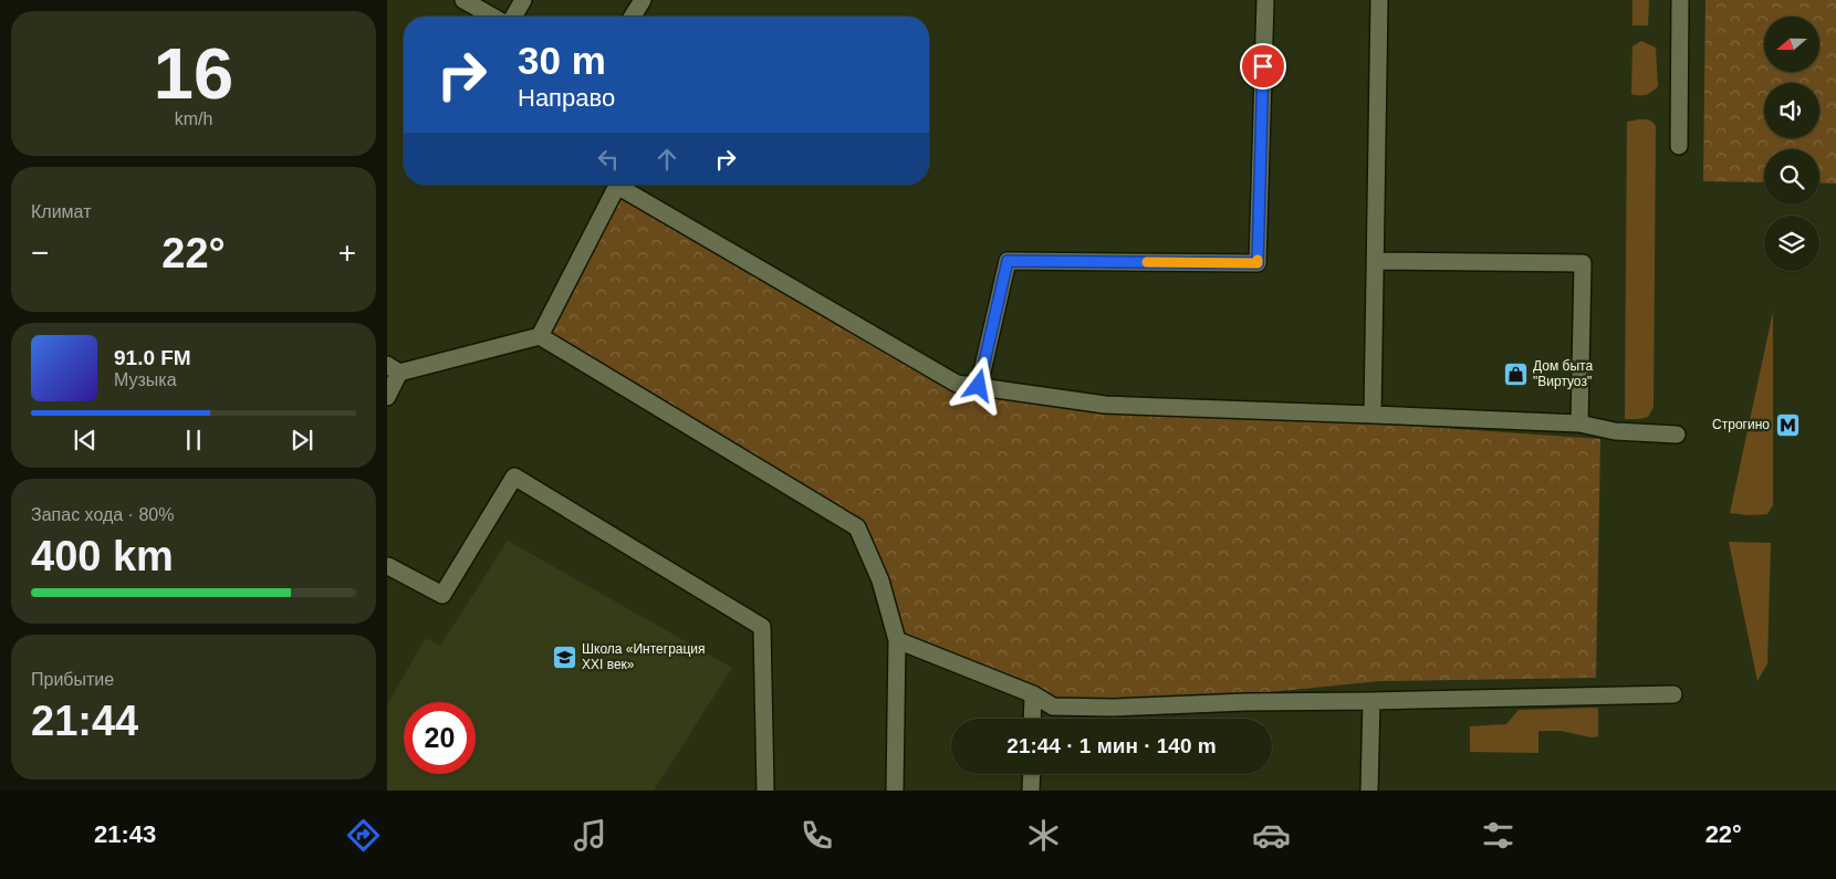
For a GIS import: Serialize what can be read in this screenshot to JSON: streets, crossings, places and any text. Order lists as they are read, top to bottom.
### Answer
{
  "places": {
    "shop": ["Дом быта \"Виртуоз\""],
    "metro station": ["Строгино"],
    "school or university": ["Школа «Интеграция XXI век»"]
  },
  "north": "left",
  "page": {
    "tile": [
      ["16", "km/h"],
      "Климат",
      ["Запас хода · 80%", "400 km"],
      ["Прибытие", "21:44"]
    ],
    "turn": ["30 m", "Направо"],
    "heat": ["−", "22°", "+"],
    "song": ["91.0 FM", "Музыка"],
    "limit": "20",
    "trip": "21:44 · 1 мин · 140 m",
    "tabs": ["21:43", "22°"]
  }
}
